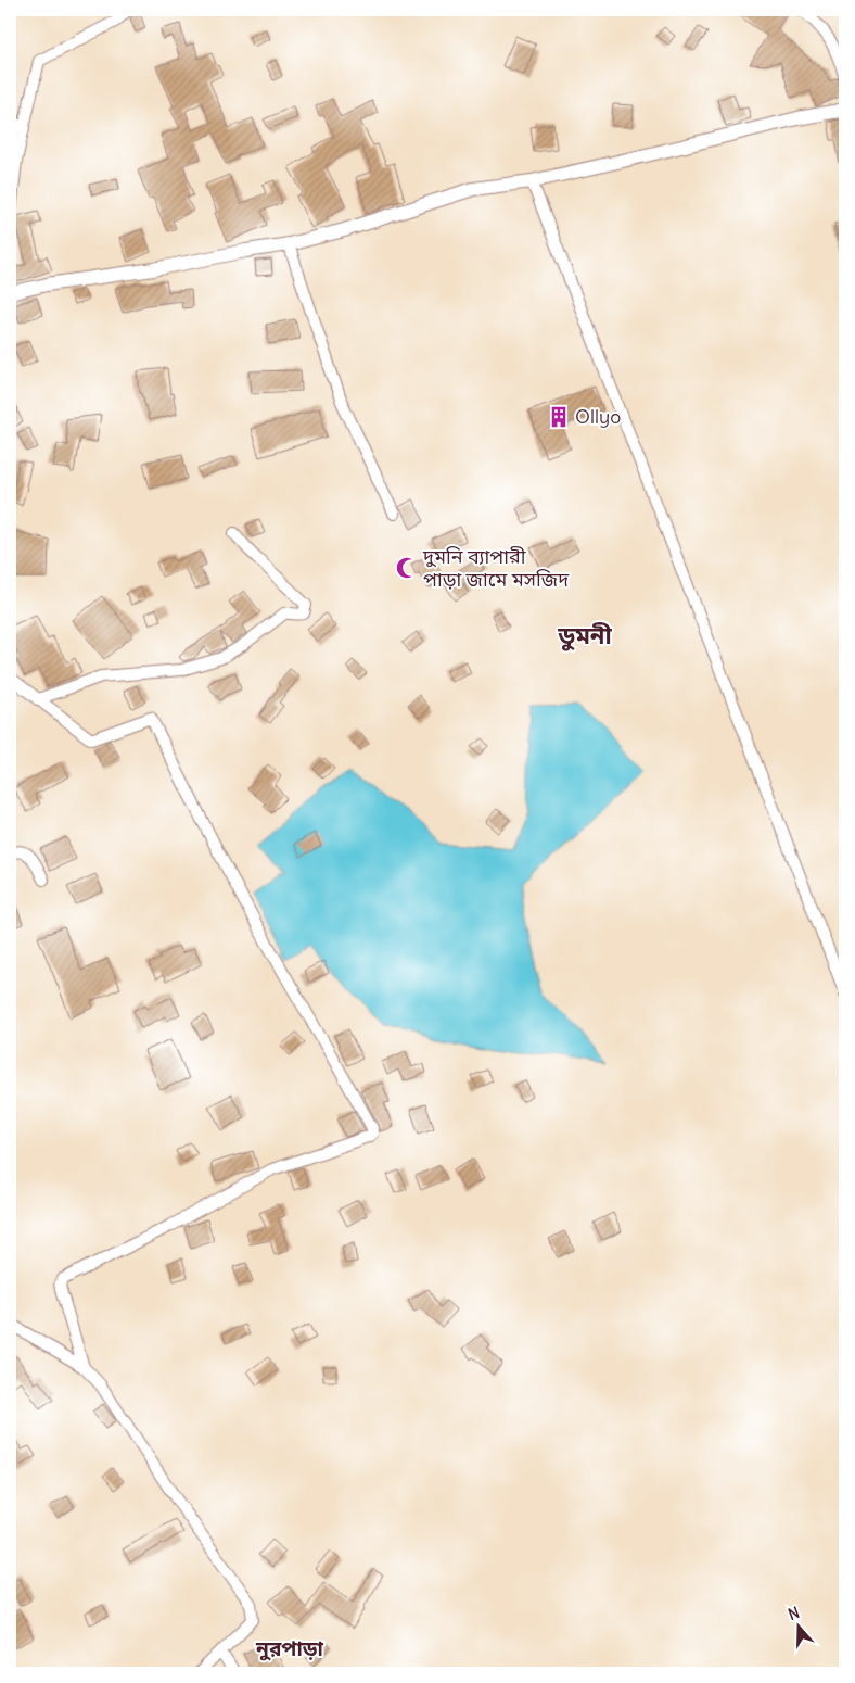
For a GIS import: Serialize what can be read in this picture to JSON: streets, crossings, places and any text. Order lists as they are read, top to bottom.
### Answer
{
  "districts": ["ডুমনী", "নুরপাড়া"],
  "places": {
    "building": ["Ollyo"],
    "mosque": ["দুমনি ব্যাপারী পাড়া জামে মসজিদ"]
  },
  "north": "top"
}
